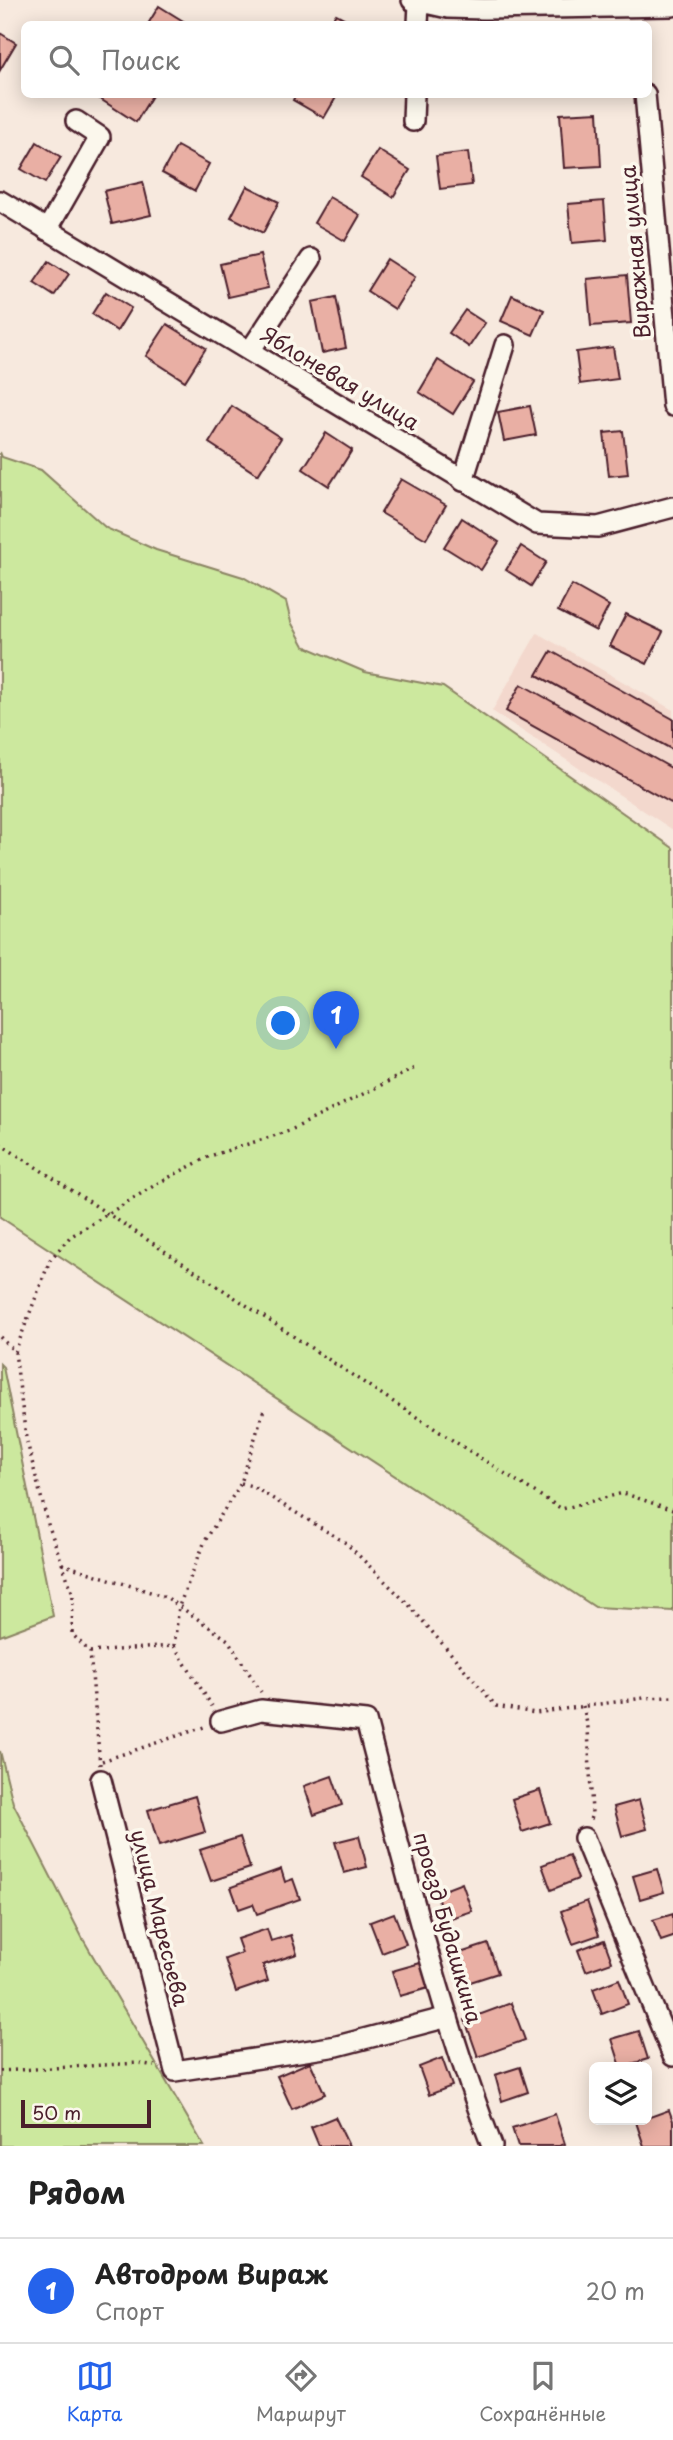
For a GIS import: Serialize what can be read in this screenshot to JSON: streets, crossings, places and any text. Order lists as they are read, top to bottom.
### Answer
{
  "streets": {
    "street": [
      "Виражная улица",
      "Яблоневая улица",
      "улица Маресьева",
      "проезд Будашкина"
    ]
  },
  "crossings": [
    ["улица Маресьева", "проезд Будашкина"]
  ],
  "scale_bar": "50 m",
  "page": {
    "search": "Поиск",
    "pins": "1",
    "scale": "50 m",
    "heading": "Рядом",
    "list": [
      {
        "mark": "1",
        "name": "Автодром Вираж",
        "note": "Спорт",
        "value": "20 m"
      }
    ],
    "nav": ["Карта", "Маршрут", "Сохранённые"]
  }
}
